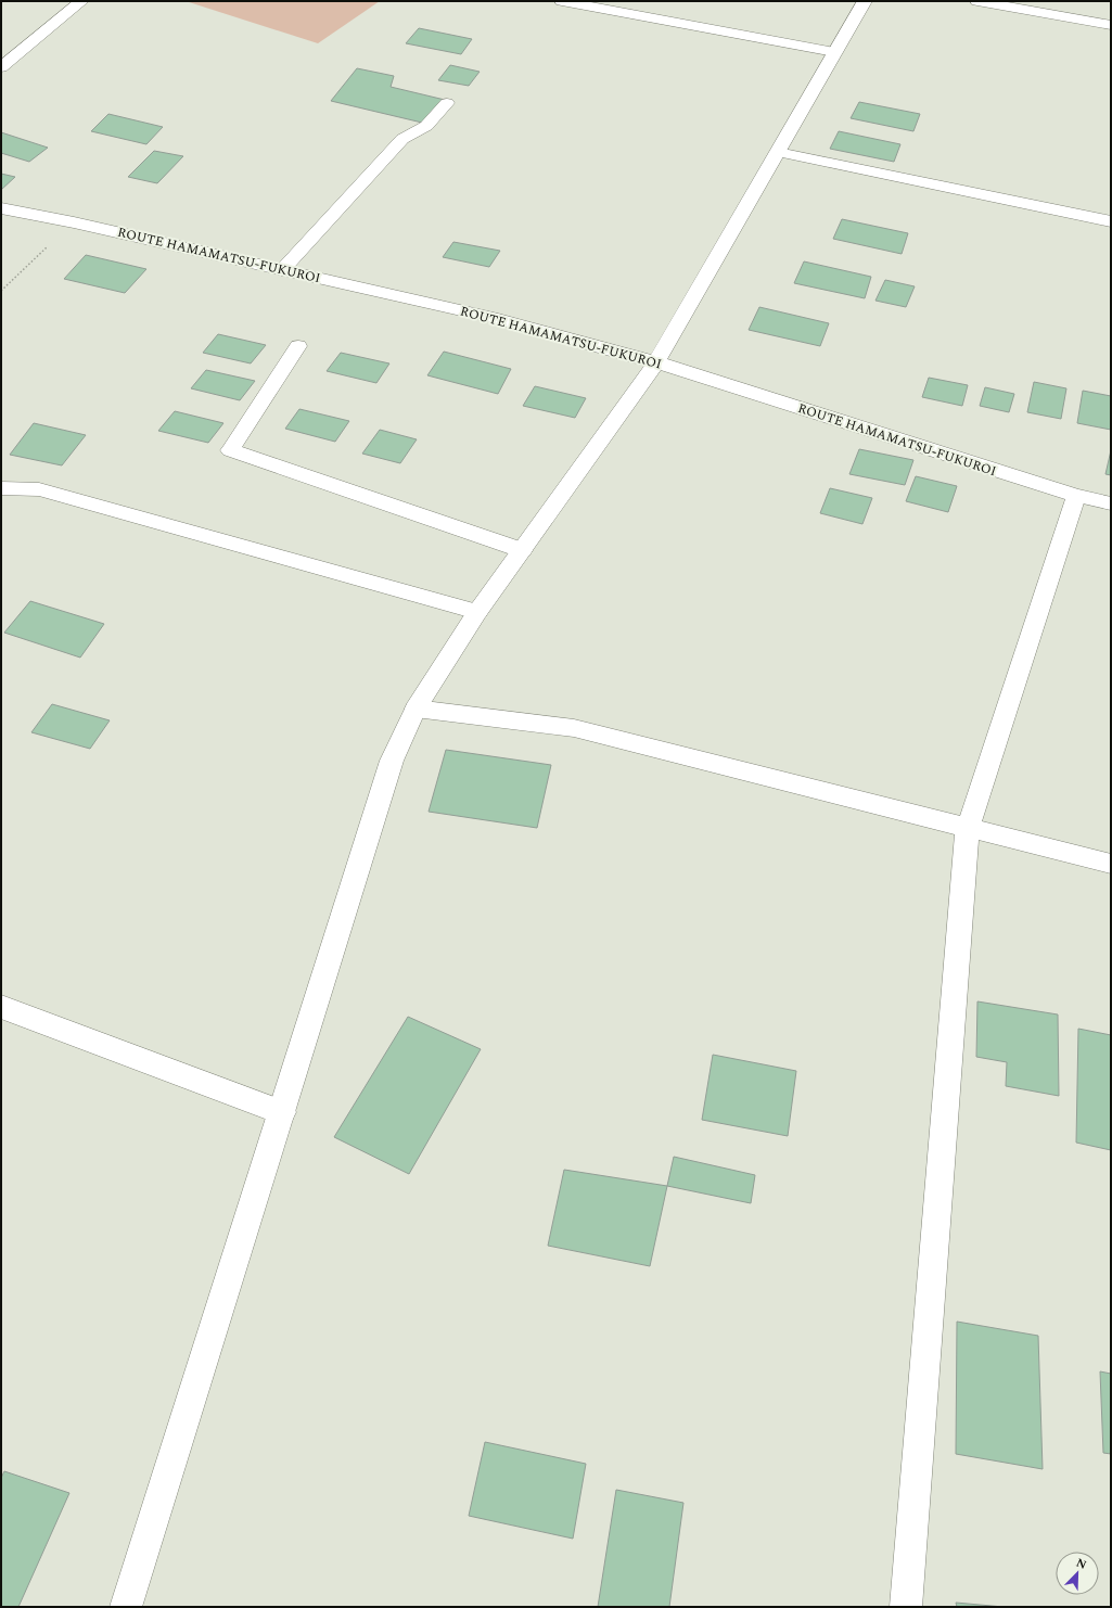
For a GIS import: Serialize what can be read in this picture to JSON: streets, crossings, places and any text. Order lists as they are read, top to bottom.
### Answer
{
  "streets": {
    "street": ["ROUTE HAMAMATSU-FUKUROI"]
  },
  "north": "top right"
}
